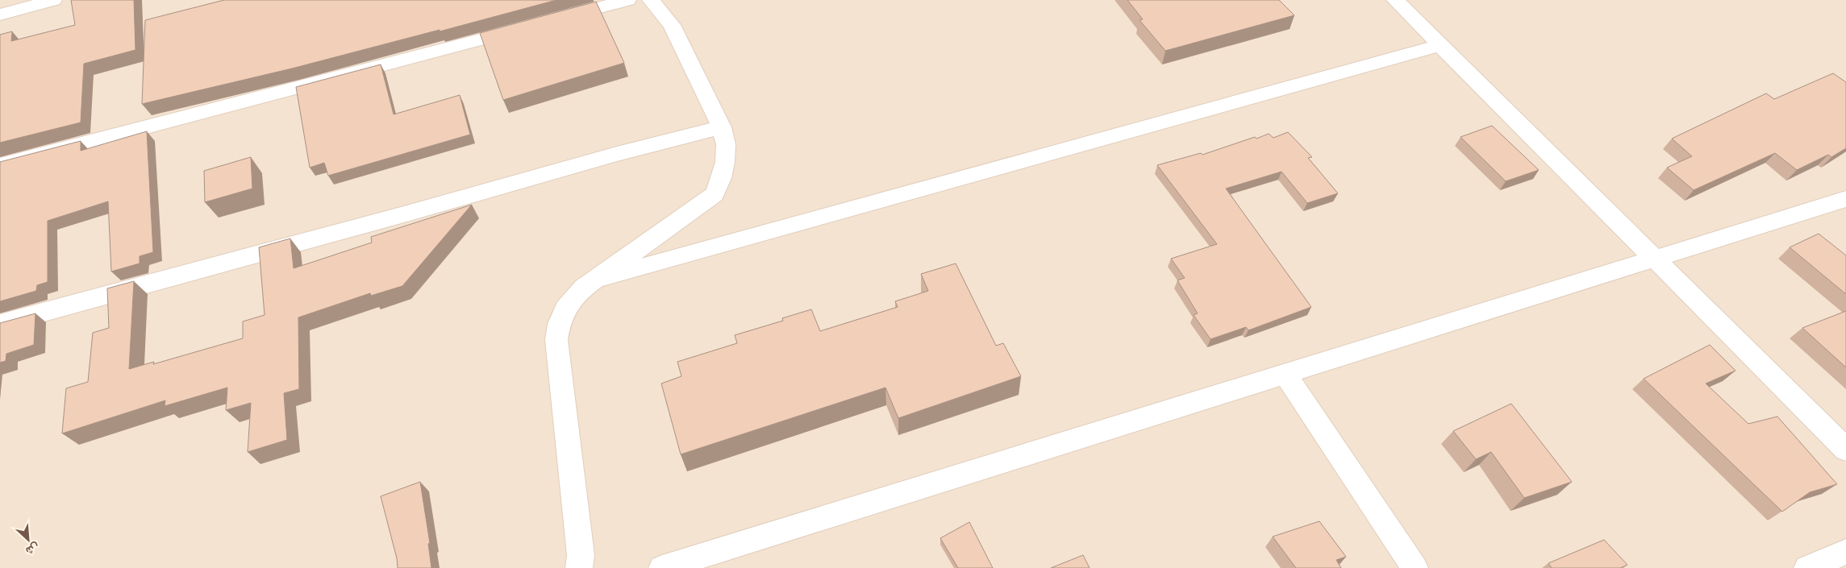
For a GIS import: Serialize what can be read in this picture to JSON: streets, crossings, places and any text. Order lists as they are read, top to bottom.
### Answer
{
  "north": "bottom right"
}
